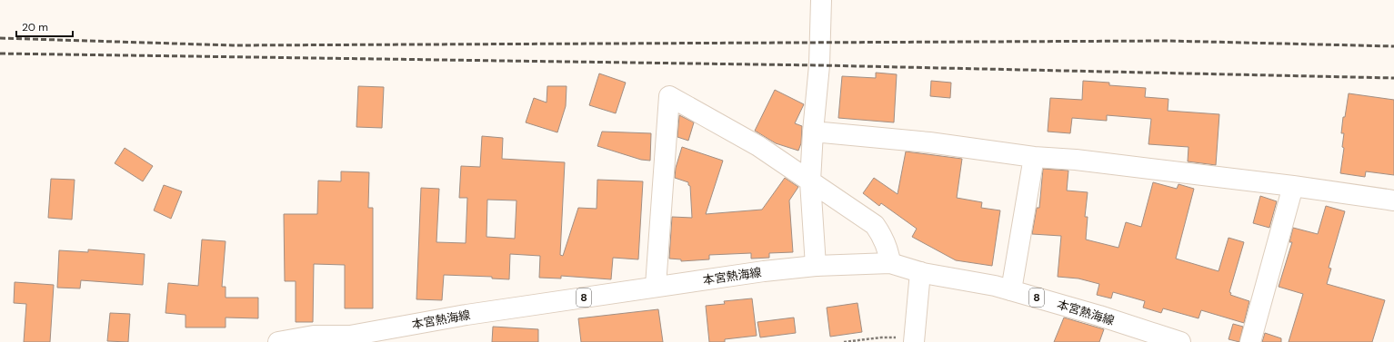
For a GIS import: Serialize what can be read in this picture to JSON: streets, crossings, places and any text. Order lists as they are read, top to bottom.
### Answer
{
  "streets": {
    "street": ["本宮熱海線", "8"]
  },
  "scale_bar": "20 m"
}
